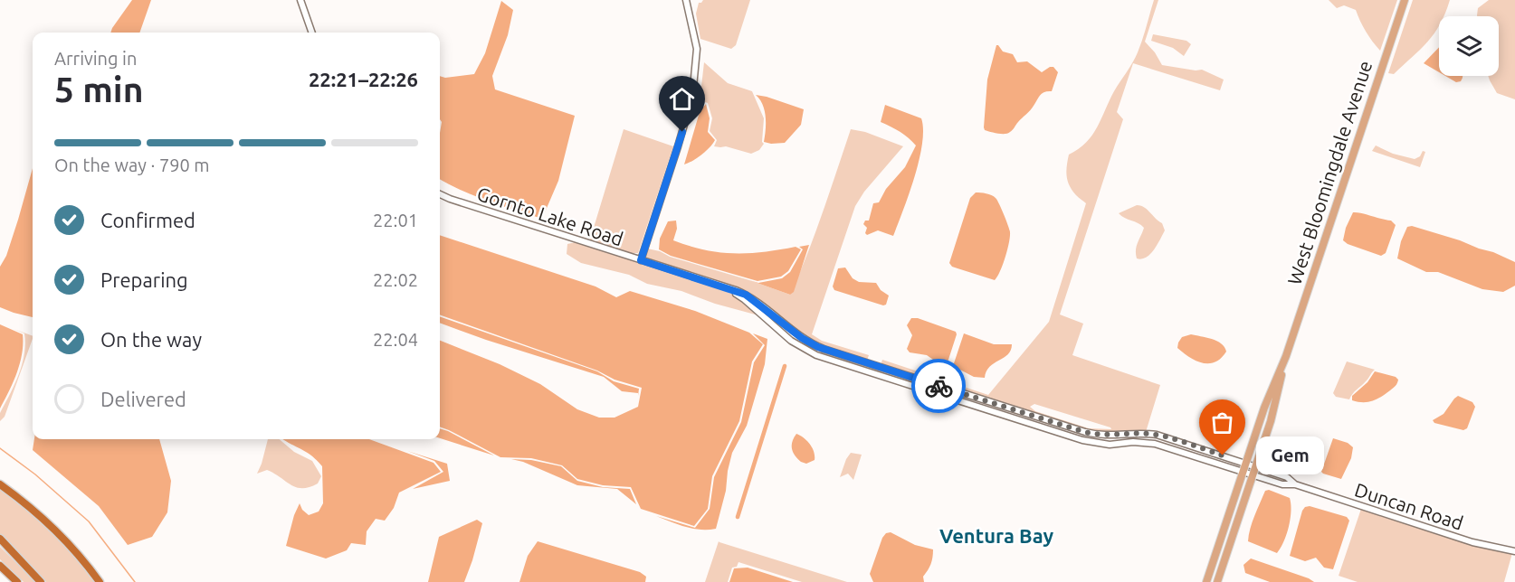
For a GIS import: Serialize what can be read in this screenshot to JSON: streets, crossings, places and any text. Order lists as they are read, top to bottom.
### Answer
{
  "streets": {
    "main road": ["West Bloomingdale Avenue"],
    "street": ["Gornto Lake Road", "Duncan Road"]
  },
  "crossings": [
    ["West Bloomingdale Avenue", "Gornto Lake Road"],
    ["West Bloomingdale Avenue", "Duncan Road"],
    ["Gornto Lake Road", "Duncan Road"]
  ],
  "districts": ["Ventura Bay"],
  "places": ["Gem"],
  "page": {
    "heading": ["5 min", "Arriving in", "22:21–22:26"],
    "bar": "On the way · 790 m",
    "list": [
      ["Confirmed", "22:01"],
      ["Preparing", "22:02"],
      ["On the way", "22:04"],
      "Delivered"
    ],
    "bubble": "Gem"
  }
}
